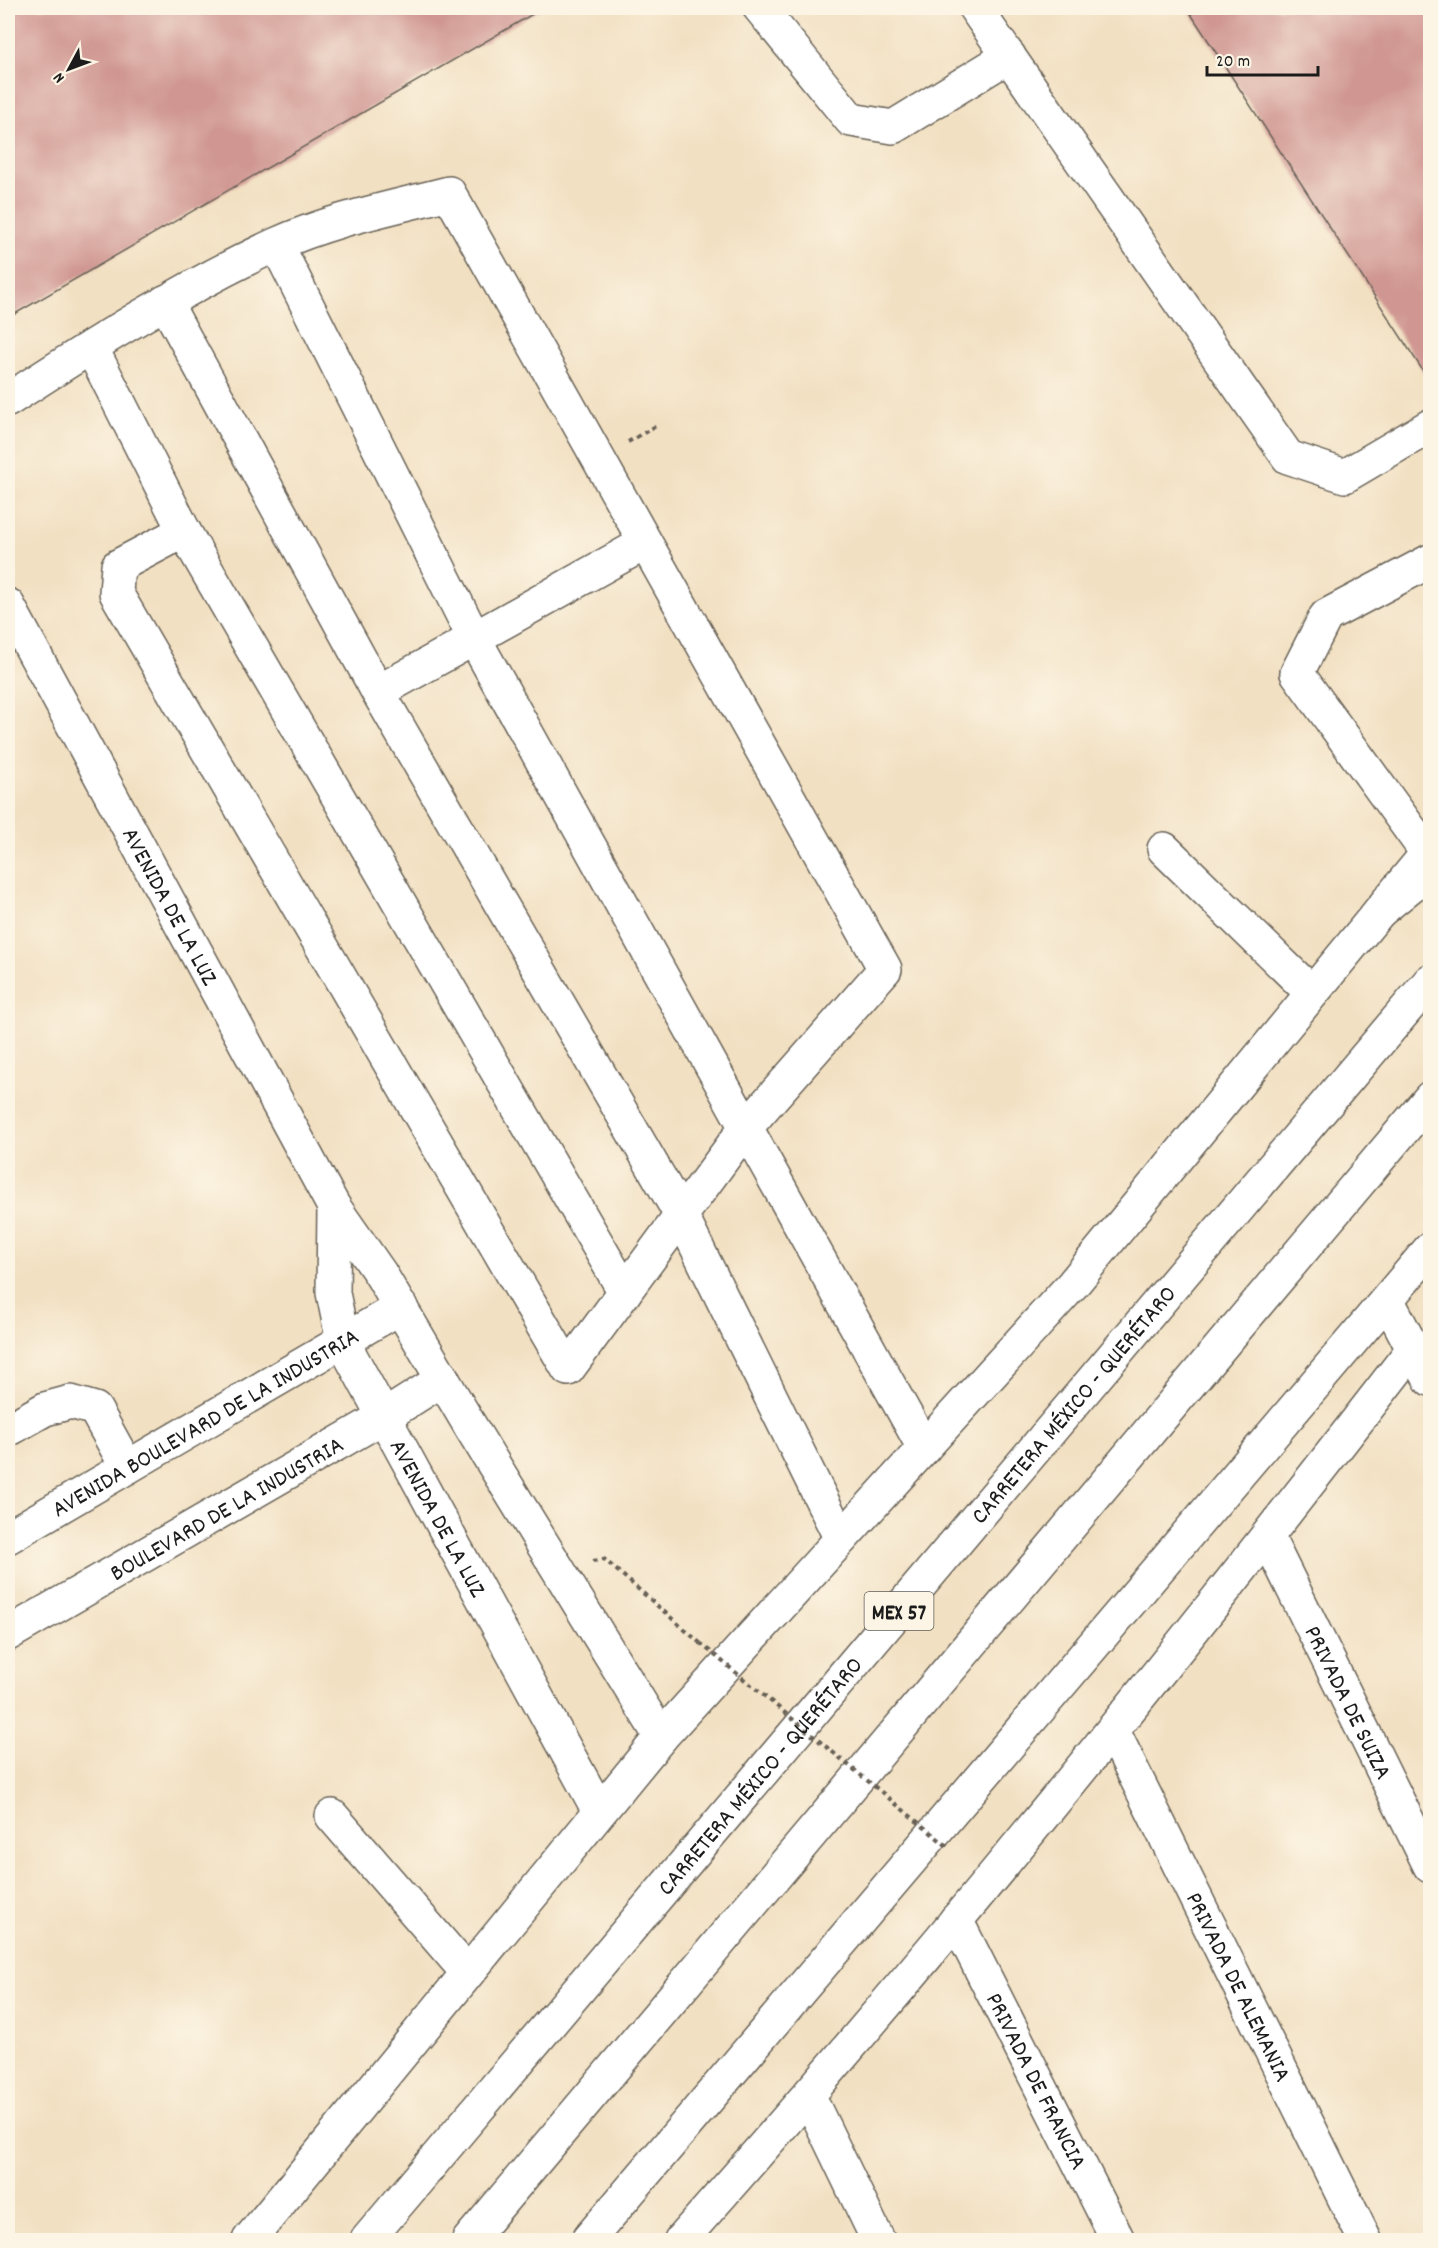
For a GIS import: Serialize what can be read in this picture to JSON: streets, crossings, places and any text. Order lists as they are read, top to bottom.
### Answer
{
  "streets": {
    "main road": [
      "AVENIDA DE LA LUZ",
      "CARRETERA MÉXICO - QUERÉTARO",
      "AVENIDA BOULEVARD DE LA INDUSTRIA",
      "BOULEVARD DE LA INDUSTRIA",
      "MEX 57",
      "PRIVADA DE SUIZA",
      "PRIVADA DE ALEMANIA",
      "PRIVADA DE FRANCIA"
    ]
  },
  "crossings": [
    ["AVENIDA DE LA LUZ", "AVENIDA BOULEVARD DE LA INDUSTRIA"],
    ["AVENIDA DE LA LUZ", "BOULEVARD DE LA INDUSTRIA"]
  ],
  "scale_bar": "20 m",
  "north": "bottom left"
}
